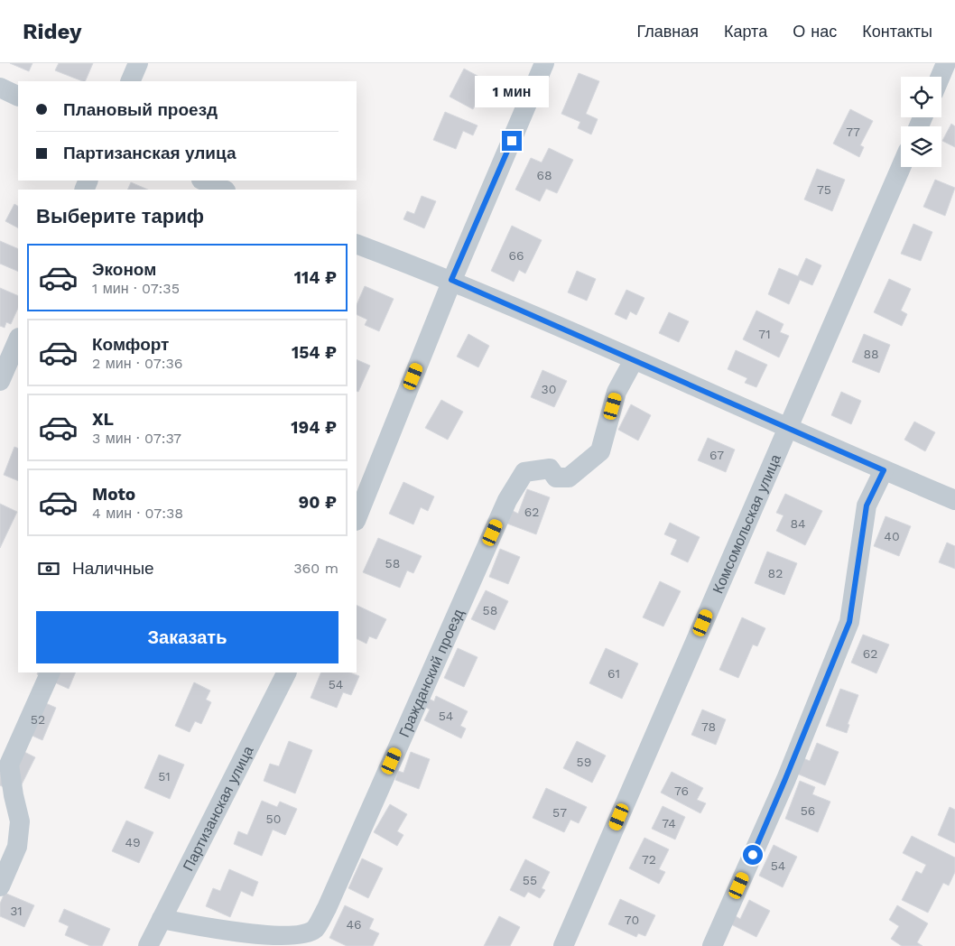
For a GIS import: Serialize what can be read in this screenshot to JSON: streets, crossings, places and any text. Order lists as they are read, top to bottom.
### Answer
{
  "streets": {
    "street": ["Комсомольская улица", "Гражданский проезд", "Партизанская улица"]
  },
  "crossings": [
    ["Гражданский проезд", "Партизанская улица"]
  ],
  "house_numbers": [
    "77",
    "68",
    "75",
    "66",
    "71",
    "88",
    "30",
    "67",
    "62",
    "84",
    "40",
    "58",
    "82",
    "58",
    "62",
    "61",
    "54",
    "54",
    "52",
    "78",
    "59",
    "51",
    "76",
    "56",
    "57",
    "50",
    "74",
    "49",
    "72",
    "54",
    "55",
    "31",
    "70",
    "46"
  ],
  "page": {
    "header": "Ridey",
    "nav": [
      "Главная",
      "Карта",
      "О нас",
      "Контакты"
    ],
    "bubble": "1 мин",
    "banner": ["Плановый проезд", "Партизанская улица"],
    "heading": "Выберите тариф",
    "list": [
      {
        "name": "Эконом",
        "note": "1 мин · 07:35",
        "value": "114 ₽"
      },
      {
        "name": "Комфорт",
        "note": "2 мин · 07:36",
        "value": "154 ₽"
      },
      {
        "name": "XL",
        "note": "3 мин · 07:37",
        "value": "194 ₽"
      },
      {
        "name": "Moto",
        "note": "4 мин · 07:38",
        "value": "90 ₽"
      }
    ],
    "pay": ["Наличные", "360 m"],
    "buttons": "Заказать"
  }
}
